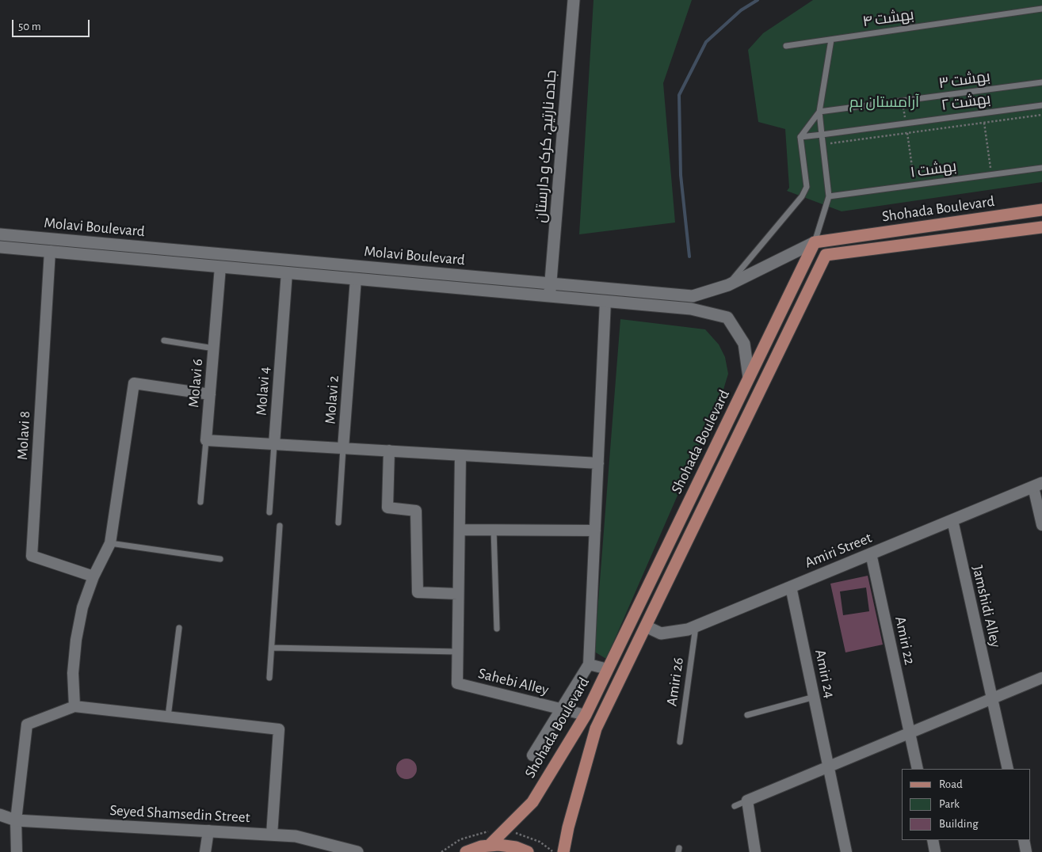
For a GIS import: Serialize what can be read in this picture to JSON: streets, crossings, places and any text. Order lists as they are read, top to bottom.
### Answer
{
  "streets": {
    "main road": ["Shohada Boulevard"],
    "street": [
      "جاده نارتیچ، کرک و دارستان",
      "Molavi Boulevard",
      "Molavi 6",
      "Molavi 4",
      "Molavi 2",
      "Molavi 8",
      "Amiri Street",
      "Jamshidi Alley",
      "Amiri 22",
      "Amiri 24",
      "Sahebi Alley",
      "Seyed Shamsedin Street"
    ],
    "lane": [
      "بهشت ۴",
      "بهشت ۳",
      "بهشت ۲",
      "بهشت ۱",
      "Amiri 26"
    ]
  },
  "crossings": [
    ["جاده نارتیچ، کرک و دارستان", "Molavi Boulevard"],
    ["Shohada Boulevard", "Molavi Boulevard"],
    ["Shohada Boulevard", "Amiri Street"],
    ["Shohada Boulevard", "Sahebi Alley"],
    ["Molavi Boulevard", "Molavi 6"],
    ["Molavi Boulevard", "Molavi 4"],
    ["Molavi Boulevard", "Molavi 2"],
    ["Molavi Boulevard", "Molavi 8"],
    ["Amiri Street", "Jamshidi Alley"],
    ["Amiri Street", "Amiri 22"],
    ["Amiri Street", "Amiri 24"],
    ["Amiri Street", "Amiri 26"]
  ],
  "parks": ["آرامستان بم"],
  "legend": ["Road", "Park", "Building"],
  "scale_bar": "50 m"
}
